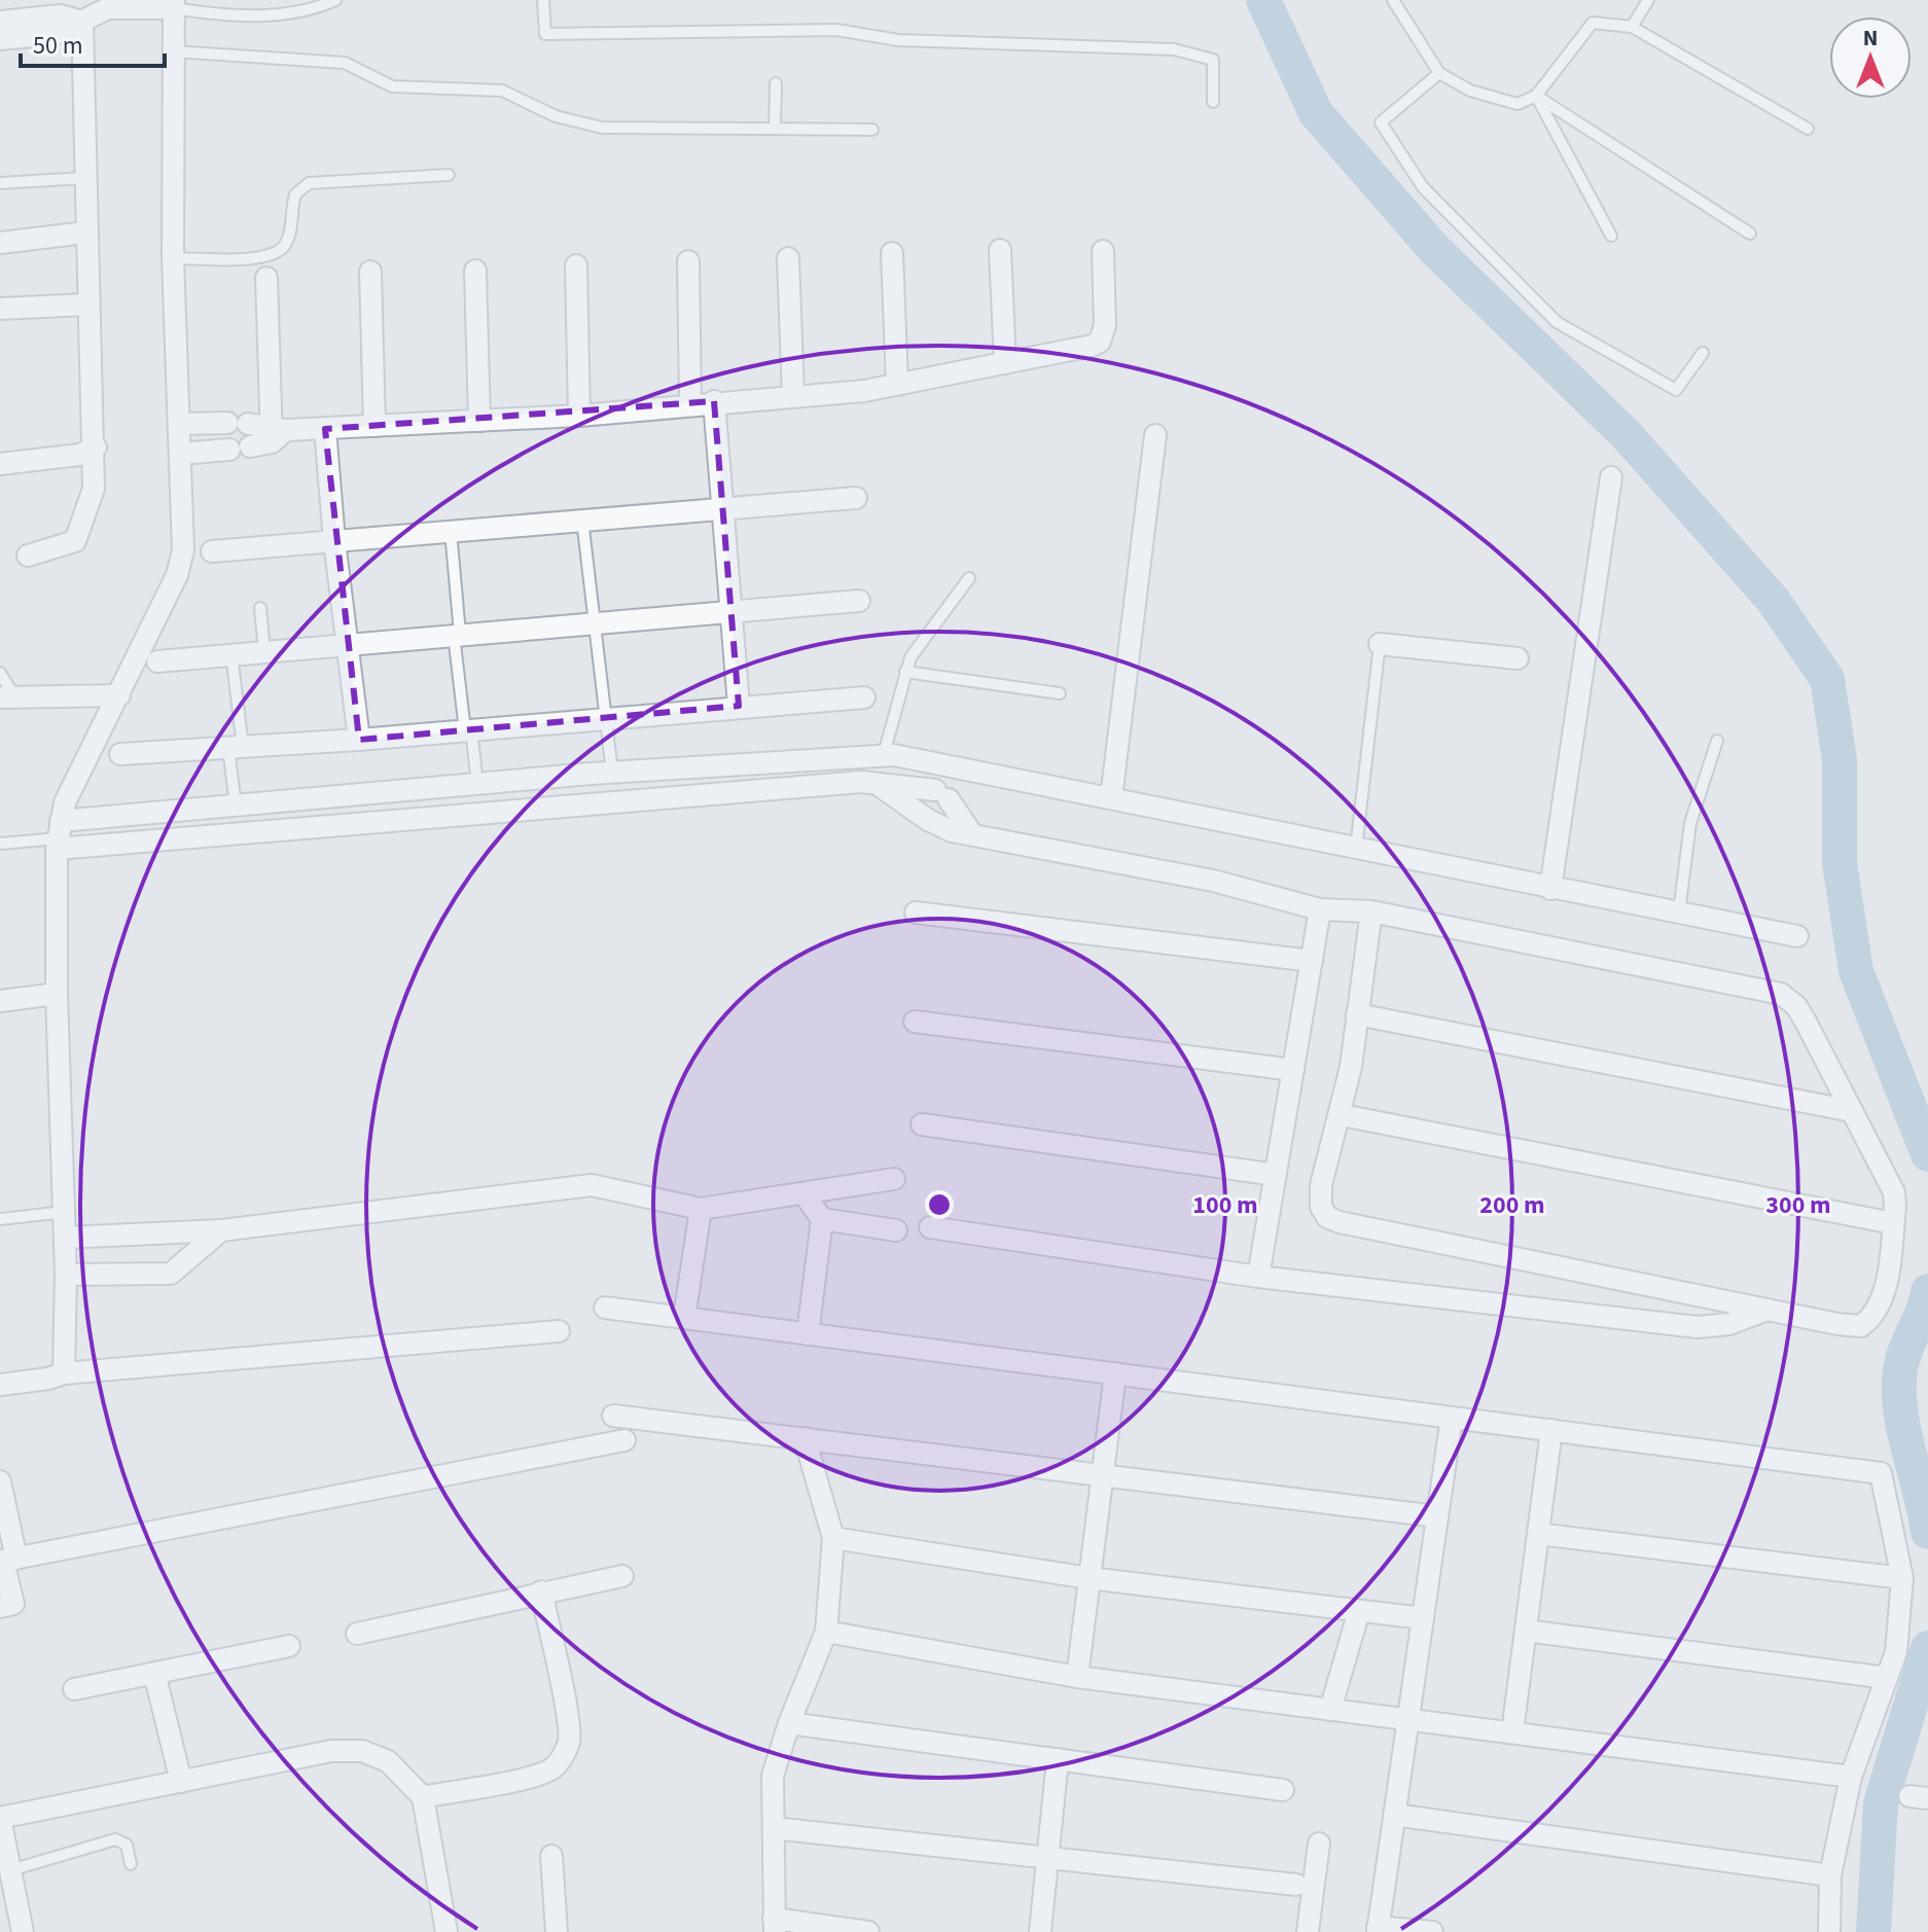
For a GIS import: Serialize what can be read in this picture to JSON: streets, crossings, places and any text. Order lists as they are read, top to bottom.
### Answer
{
  "scale_bar": "50 m",
  "north": "top",
  "rings": ["100 m", "200 m", "300 m"]
}
